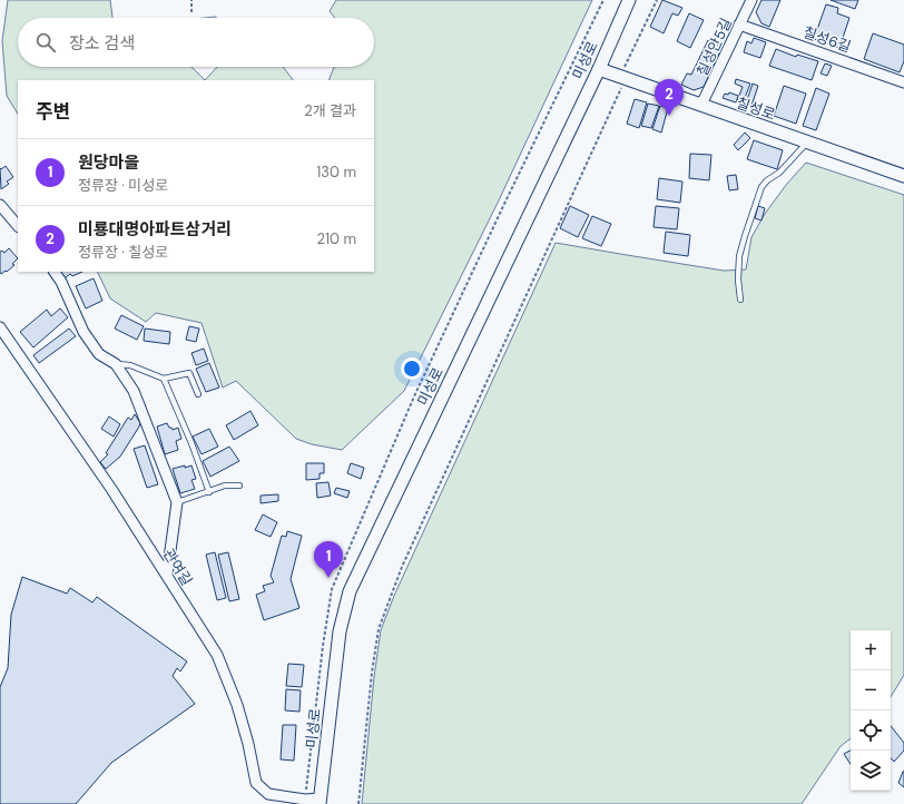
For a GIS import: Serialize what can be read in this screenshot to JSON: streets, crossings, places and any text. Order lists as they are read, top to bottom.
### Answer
{
  "streets": {
    "street": [
      "칠성6길",
      "칠성안5길",
      "미성로",
      "칠성로",
      "관여길"
    ]
  },
  "crossings": [
    ["칠성6길", "칠성안5길"],
    ["칠성안5길", "칠성로"],
    ["미성로", "칠성로"],
    ["미성로", "관여길"]
  ],
  "page": {
    "search": "장소 검색",
    "pins": ["2", "1"],
    "heading": ["주변", "2개 결과"],
    "list": [
      {
        "mark": "1",
        "name": "원당마을",
        "note": "정류장 · 미성로",
        "value": "130 m"
      },
      {
        "mark": "2",
        "name": "미룡대명아파트삼거리",
        "note": "정류장 · 칠성로",
        "value": "210 m"
      }
    ],
    "map_buttons": ["+", "−"]
  }
}
